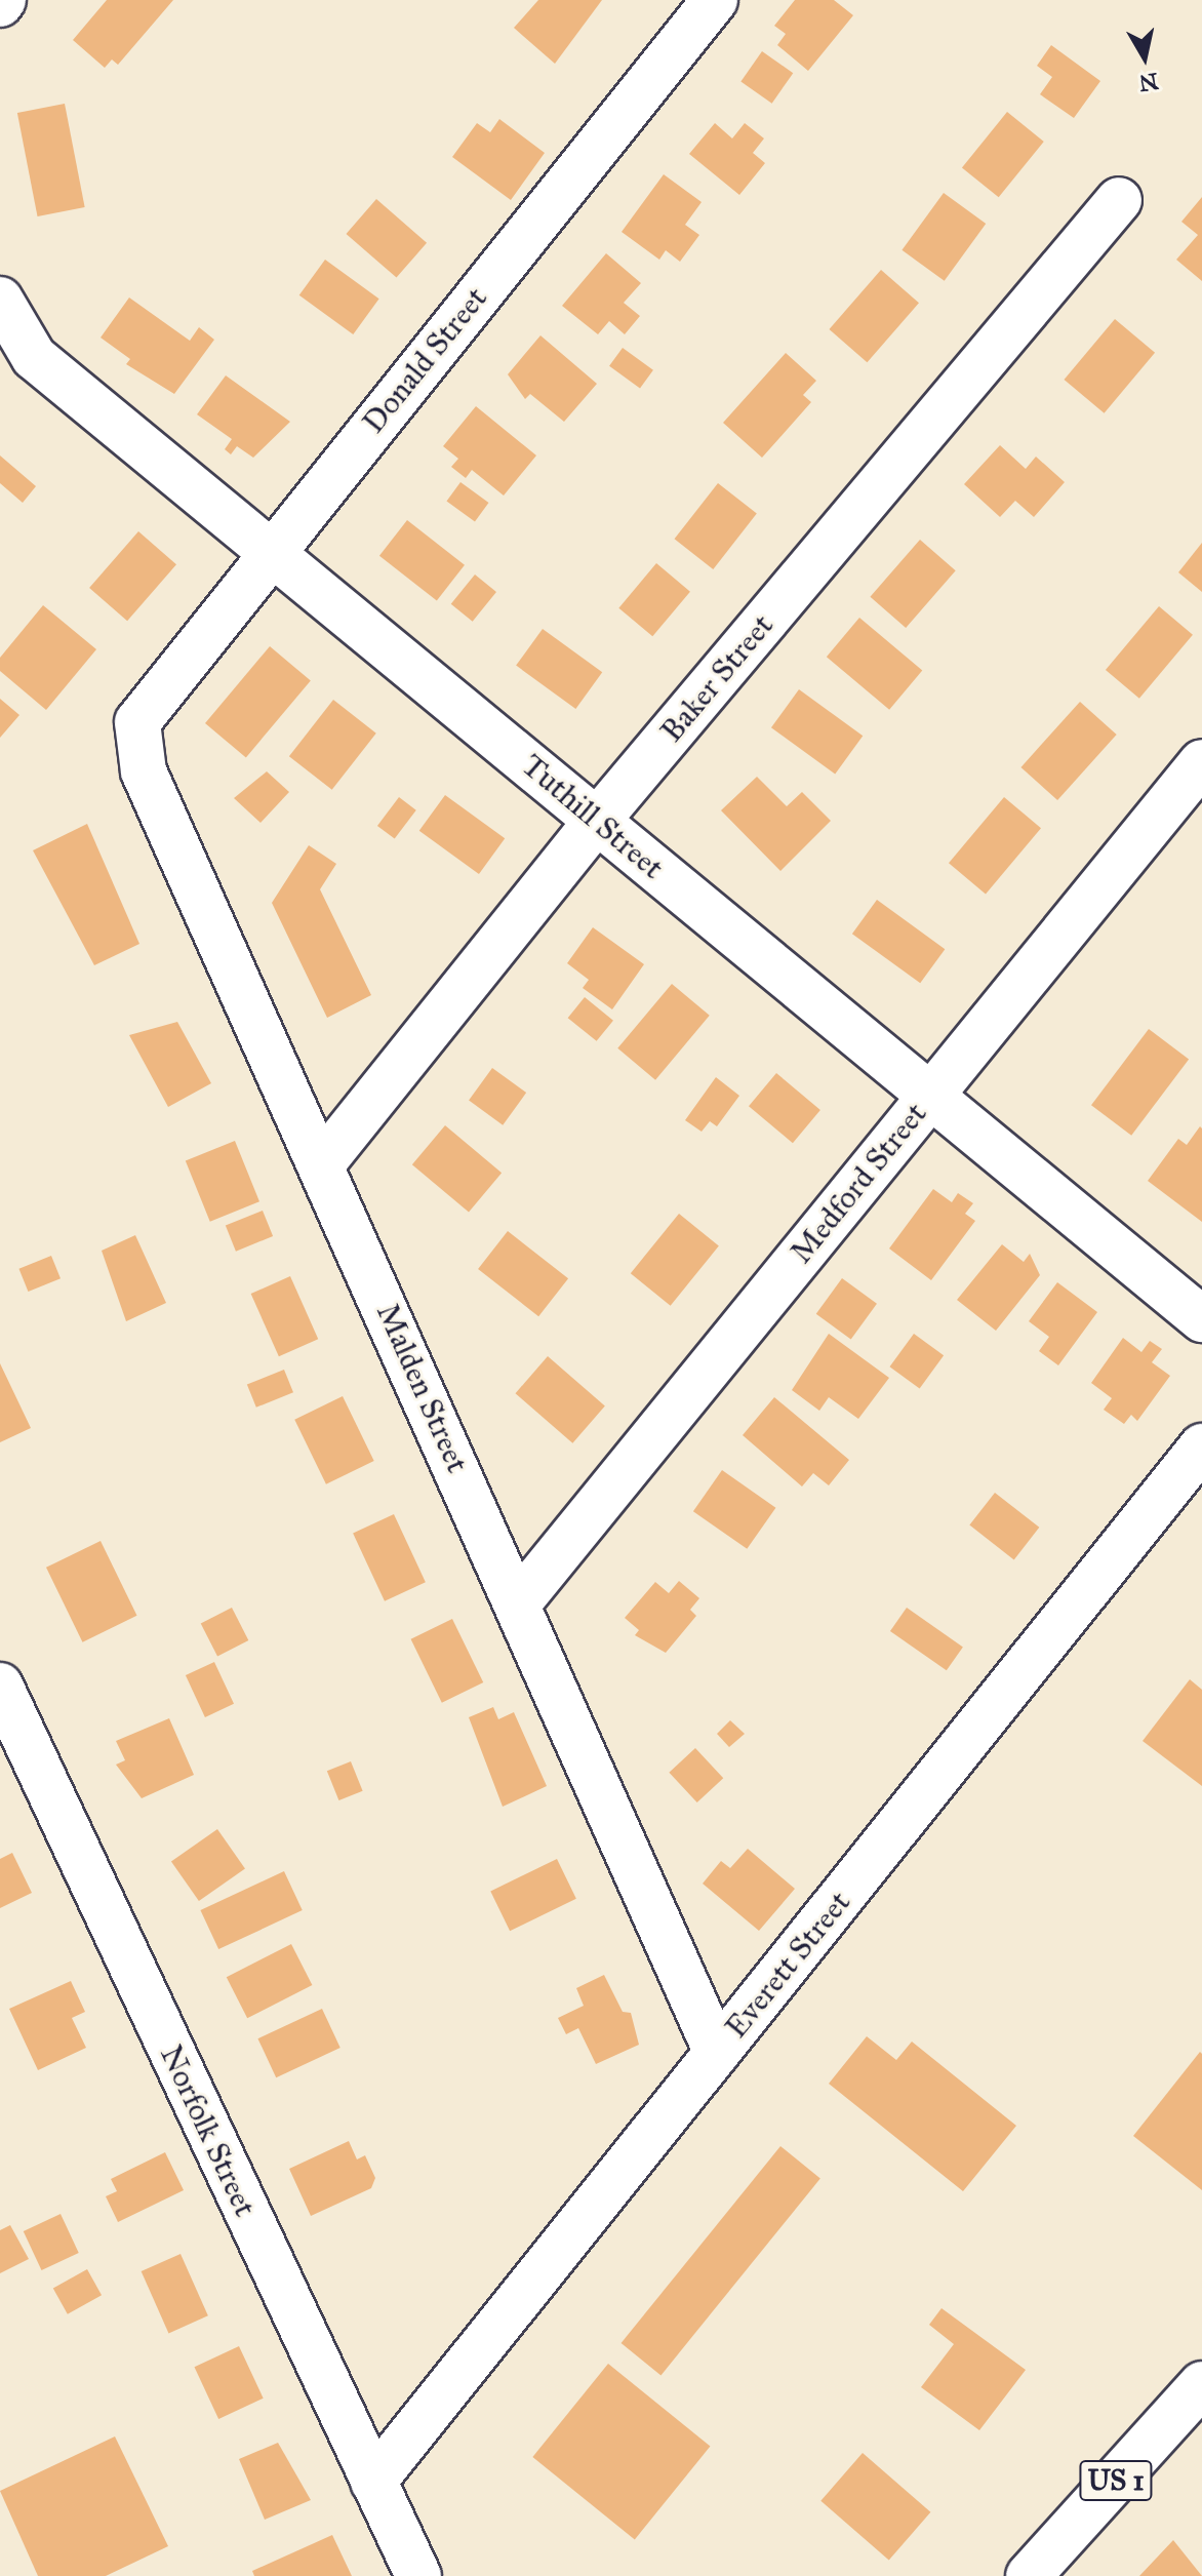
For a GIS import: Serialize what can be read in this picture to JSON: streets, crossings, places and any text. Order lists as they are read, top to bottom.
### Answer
{
  "streets": {
    "street": [
      "Donald Street",
      "Baker Street",
      "Tuthill Street",
      "Medford Street",
      "Malden Street",
      "Everett Street",
      "Norfolk Street",
      "US 1"
    ]
  },
  "crossings": [
    ["Donald Street", "Tuthill Street"],
    ["Donald Street", "Malden Street"],
    ["Baker Street", "Tuthill Street"],
    ["Baker Street", "Malden Street"],
    ["Tuthill Street", "Medford Street"],
    ["Medford Street", "Malden Street"],
    ["Malden Street", "Everett Street"],
    ["Everett Street", "Norfolk Street"]
  ],
  "north": "bottom"
}
